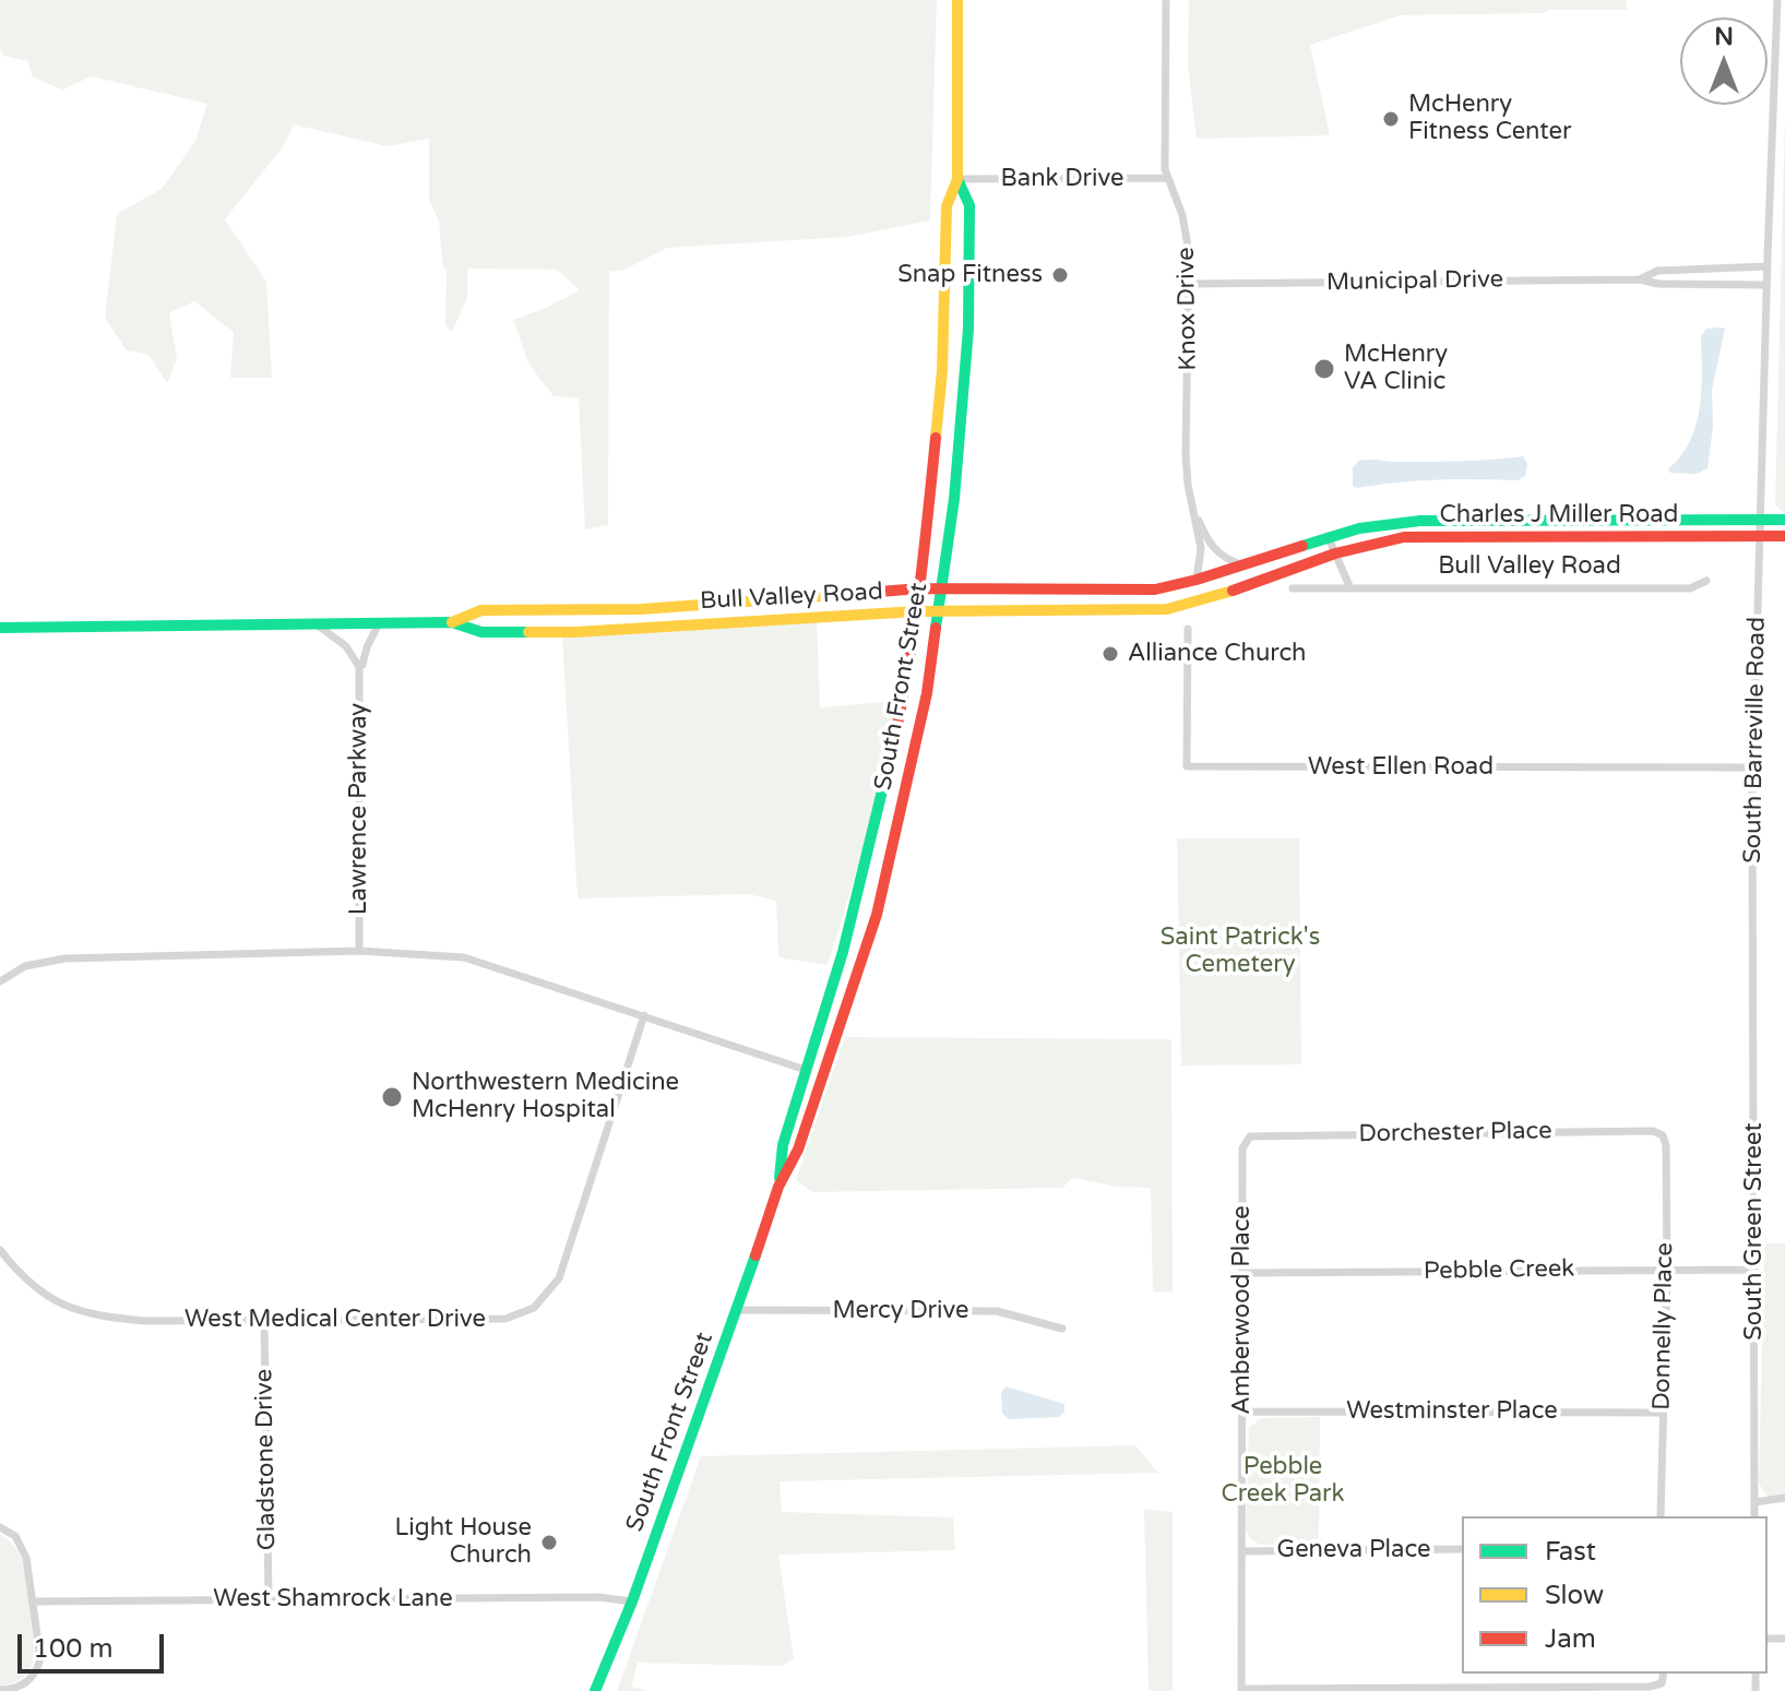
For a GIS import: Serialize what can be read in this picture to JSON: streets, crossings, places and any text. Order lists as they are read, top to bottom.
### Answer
{
  "streets": {
    "street": [
      "Bank Drive",
      "Municipal Drive",
      "Knox Drive",
      "Charles J Miller Road",
      "Bull Valley Road",
      "South Front Street",
      "South Barreville Road",
      "West Ellen Road",
      "Lawrence Parkway",
      "Dorchester Place",
      "South Green Street",
      "Pebble Creek",
      "Amberwood Place",
      "Mercy Drive",
      "West Medical Center Drive",
      "Donnelly Place",
      "Westminster Place",
      "Gladstone Drive",
      "Geneva Place",
      "West Shamrock Lane"
    ]
  },
  "crossings": [
    ["Bank Drive", "Knox Drive"],
    ["Bank Drive", "South Front Street"],
    ["Municipal Drive", "Knox Drive"],
    ["Knox Drive", "Bull Valley Road"],
    ["Charles J Miller Road", "Bull Valley Road"],
    ["Charles J Miller Road", "South Barreville Road"],
    ["Bull Valley Road", "South Front Street"],
    ["Bull Valley Road", "Lawrence Parkway"],
    ["South Front Street", "Mercy Drive"],
    ["South Front Street", "West Shamrock Lane"],
    ["South Barreville Road", "West Ellen Road"],
    ["South Barreville Road", "South Green Street"],
    ["Dorchester Place", "Amberwood Place"],
    ["Dorchester Place", "Donnelly Place"],
    ["South Green Street", "Pebble Creek"],
    ["Pebble Creek", "Amberwood Place"],
    ["Pebble Creek", "Donnelly Place"],
    ["Amberwood Place", "Westminster Place"],
    ["Amberwood Place", "Geneva Place"],
    ["West Medical Center Drive", "Gladstone Drive"],
    ["Donnelly Place", "Westminster Place"],
    ["Gladstone Drive", "West Shamrock Lane"]
  ],
  "parks": ["Saint Patrick's Cemetery", "Pebble Creek Park"],
  "places": [
    "McHenry Fitness Center",
    "Snap Fitness",
    "McHenry VA Clinic",
    "Alliance Church",
    "Northwestern Medicine McHenry Hospital",
    "Light House Church"
  ],
  "legend": ["Fast", "Slow", "Jam"],
  "scale_bar": "100 m",
  "north": "top"
}
